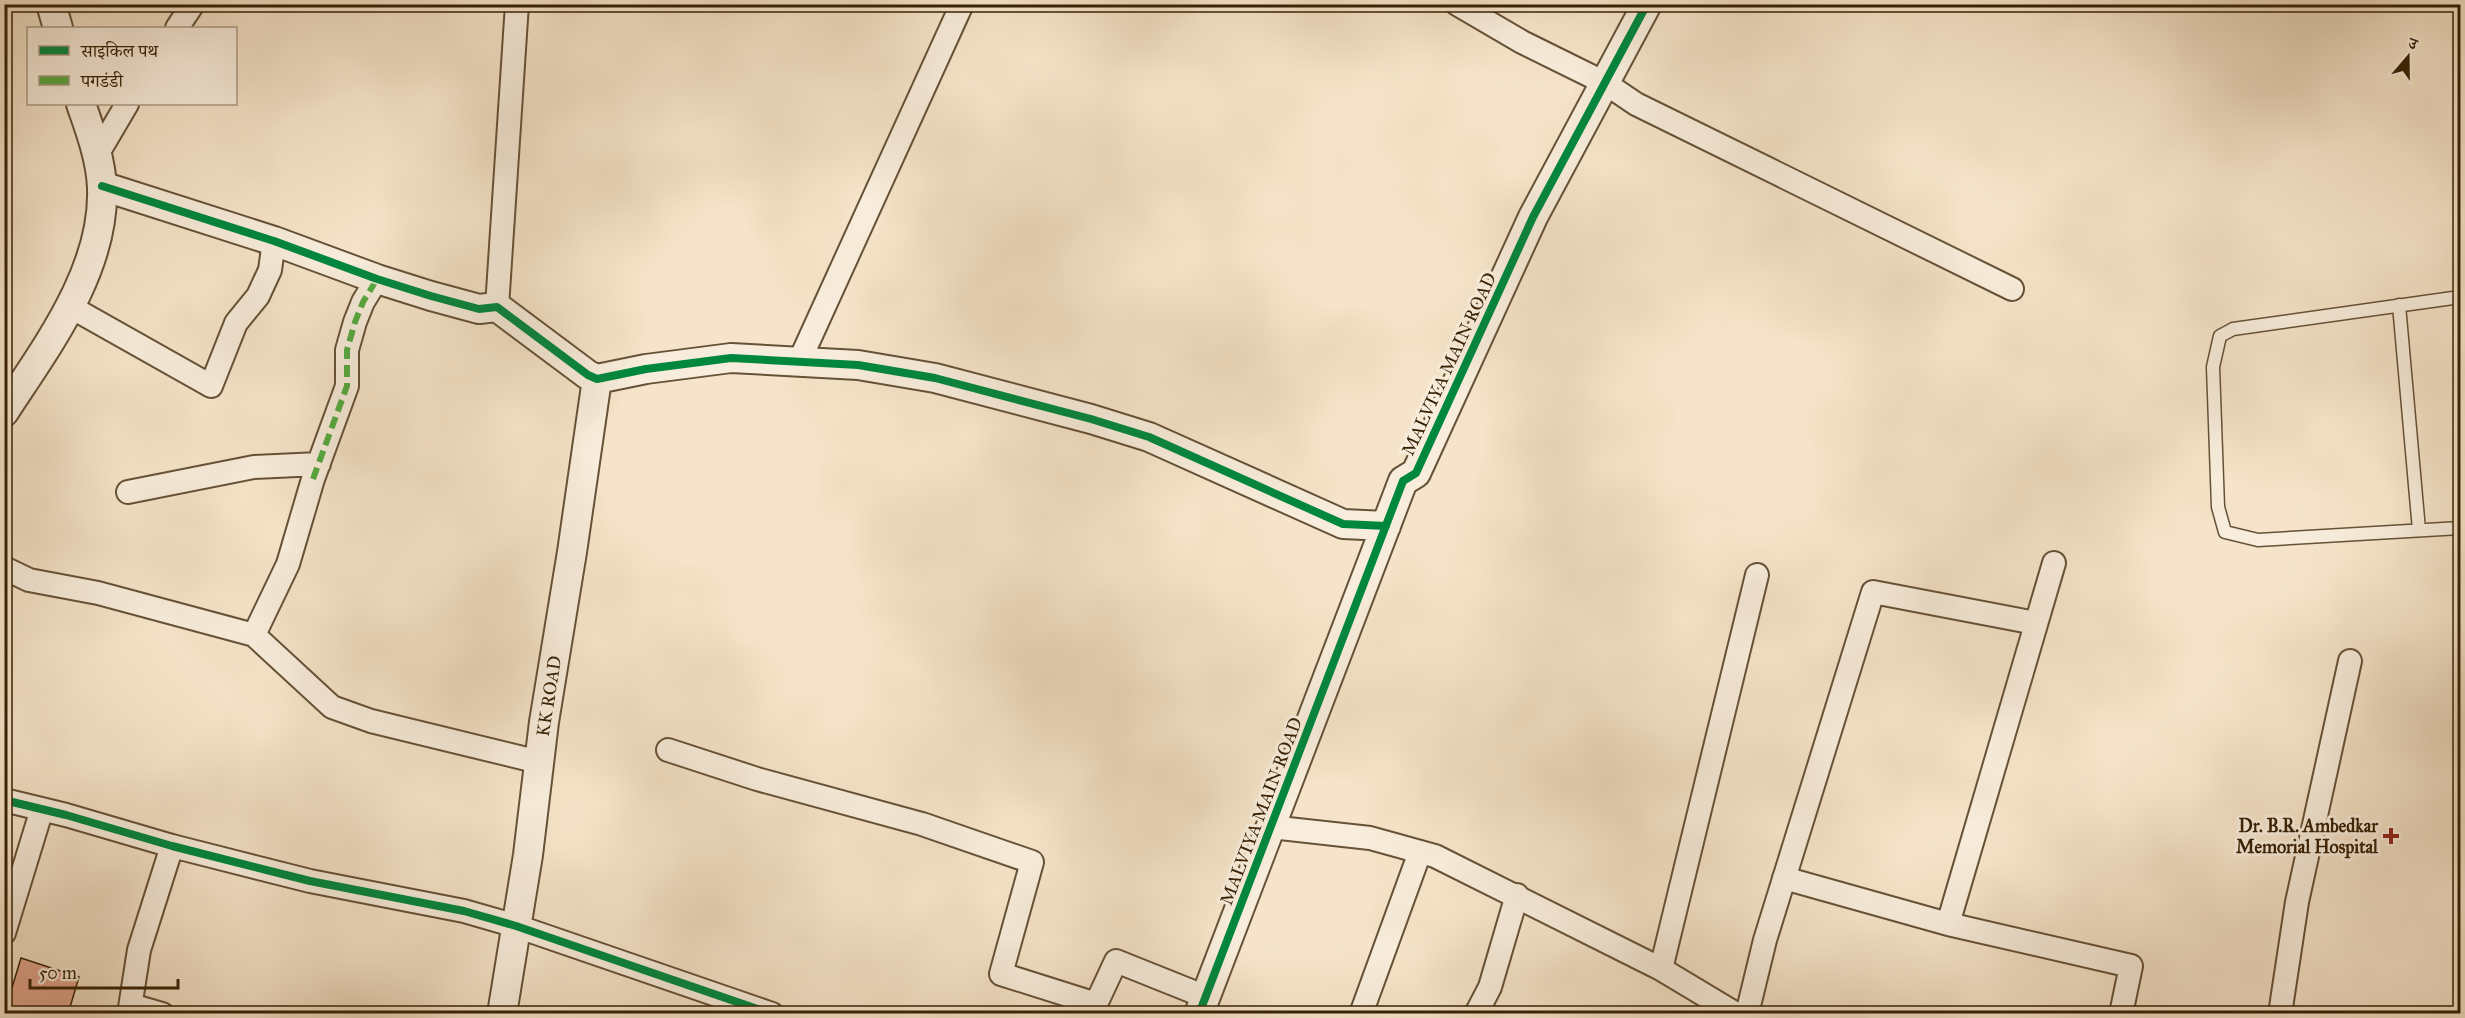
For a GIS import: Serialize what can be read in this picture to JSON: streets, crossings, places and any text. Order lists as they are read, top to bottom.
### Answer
{
  "streets": {
    "street": ["MALVIYA MAIN ROAD", "KK ROAD"]
  },
  "places": {
    "health": ["Dr. B.R. Ambedkar Memorial Hospital"]
  },
  "legend": ["साइकिल पथ", "पगडंडी"],
  "scale_bar": "50 m",
  "north": "top"
}
